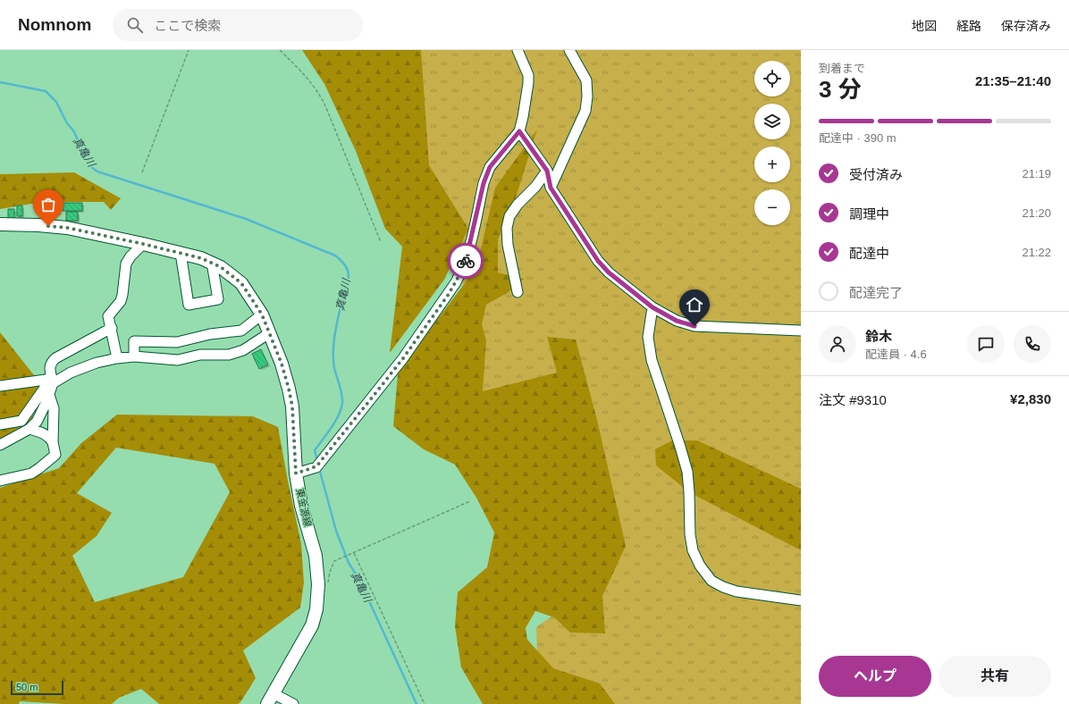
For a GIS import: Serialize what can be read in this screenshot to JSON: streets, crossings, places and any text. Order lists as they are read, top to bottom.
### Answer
{
  "streets": {
    "main road": ["東金源線"]
  },
  "water": ["真亀川"],
  "scale_bar": "50 m",
  "page": {
    "header": "Nomnom",
    "search": "ここで検索",
    "nav": ["地図", "経路", "保存済み"],
    "heading": ["3 分", "到着まで", "21:35–21:40"],
    "panel": [
      "鈴木",
      "配達員 · 4.6",
      "注文 #9310",
      "¥2,830"
    ],
    "map_buttons": ["+", "−"],
    "bar": "配達中 · 390 m",
    "list": [
      ["受付済み", "21:19"],
      ["調理中", "21:20"],
      ["配達中", "21:22"],
      "配達完了"
    ],
    "buttons": ["ヘルプ", "共有"],
    "scale": "50 m"
  }
}
